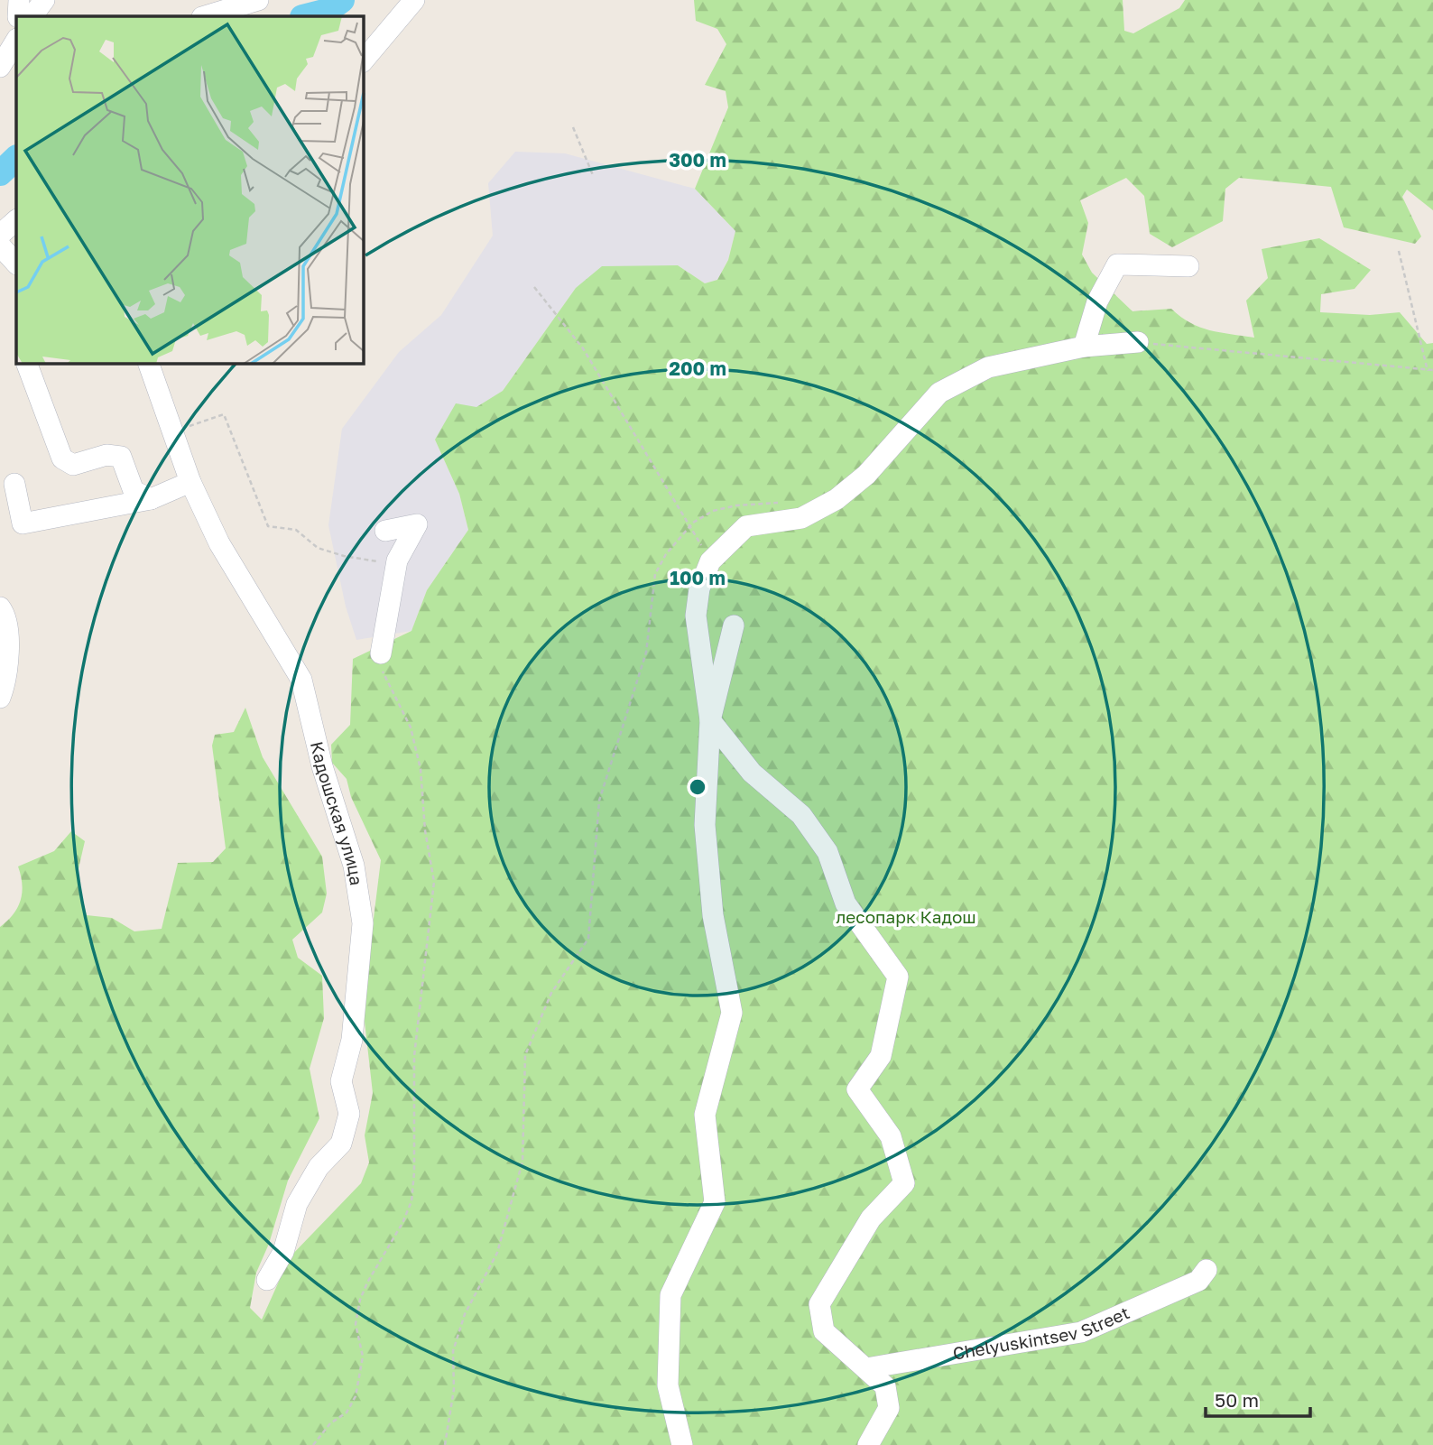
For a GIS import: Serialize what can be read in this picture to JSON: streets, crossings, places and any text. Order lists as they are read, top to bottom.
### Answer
{
  "streets": {
    "street": ["Кадошская улица", "Chelyuskintsev Street"]
  },
  "parks": ["лесопарк Кадош"],
  "scale_bar": "50 m",
  "rings": ["300 m", "200 m", "100 m"]
}
